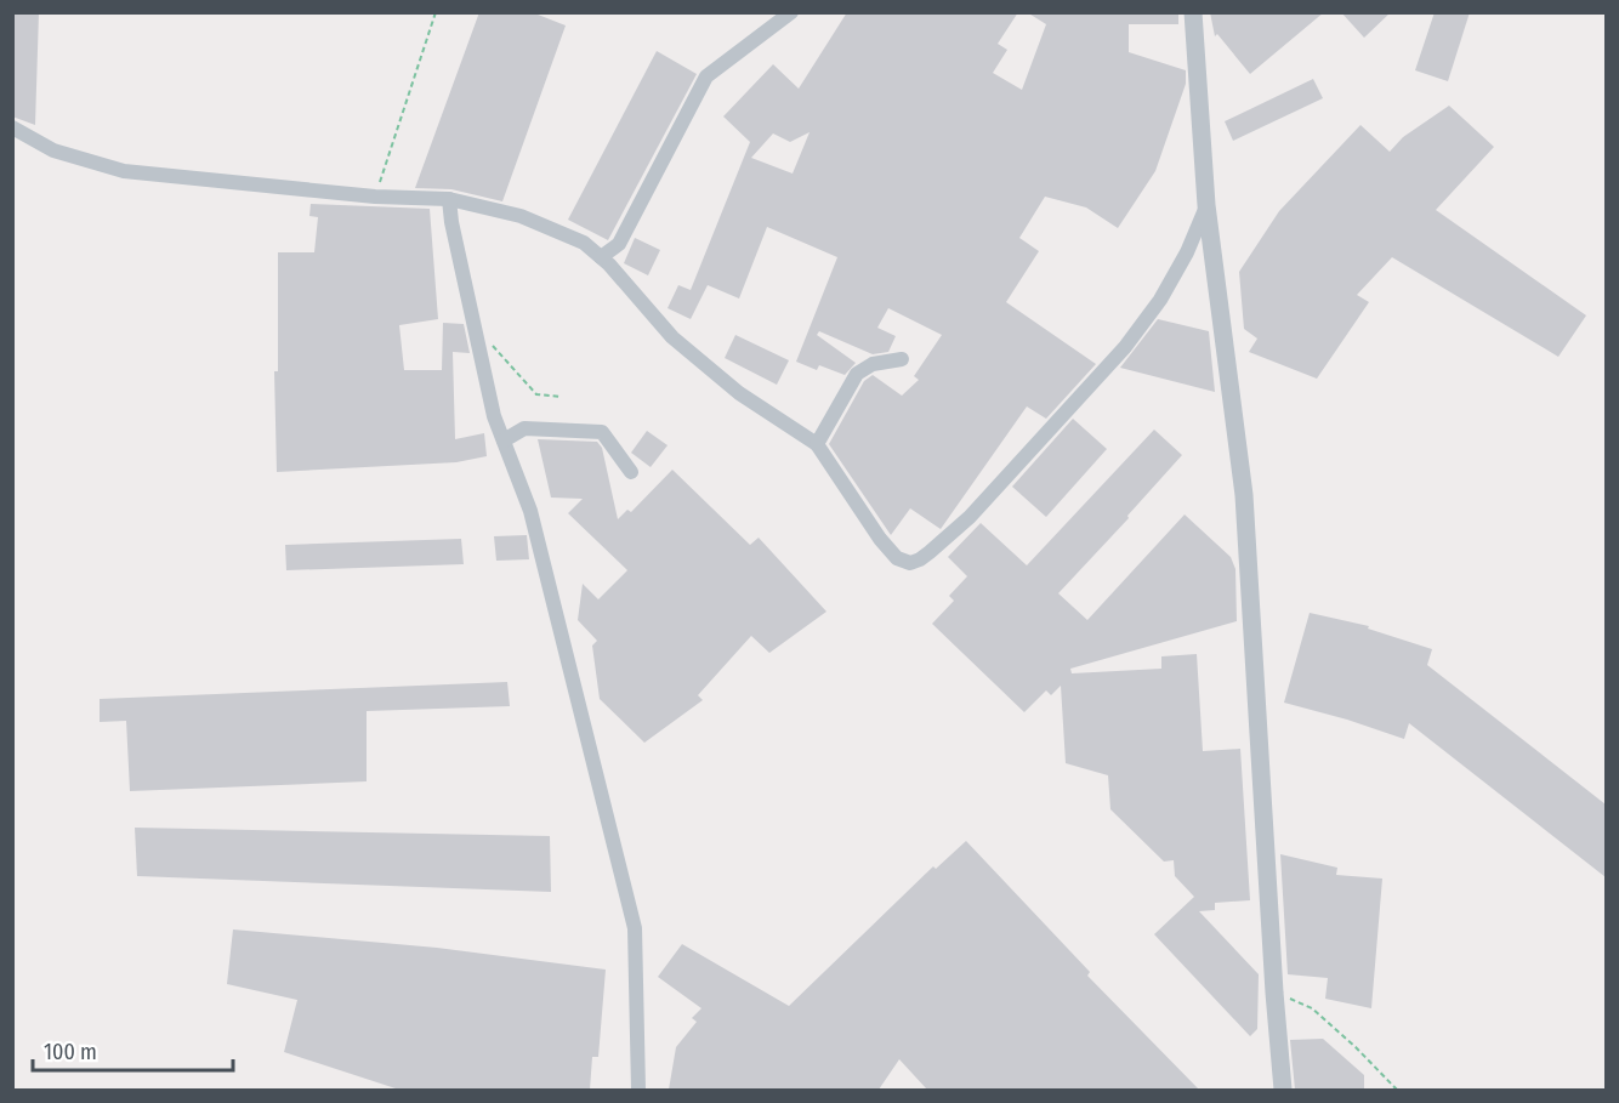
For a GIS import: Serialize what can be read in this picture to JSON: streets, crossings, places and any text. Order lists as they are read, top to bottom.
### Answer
{
  "scale_bar": "100 m"
}
